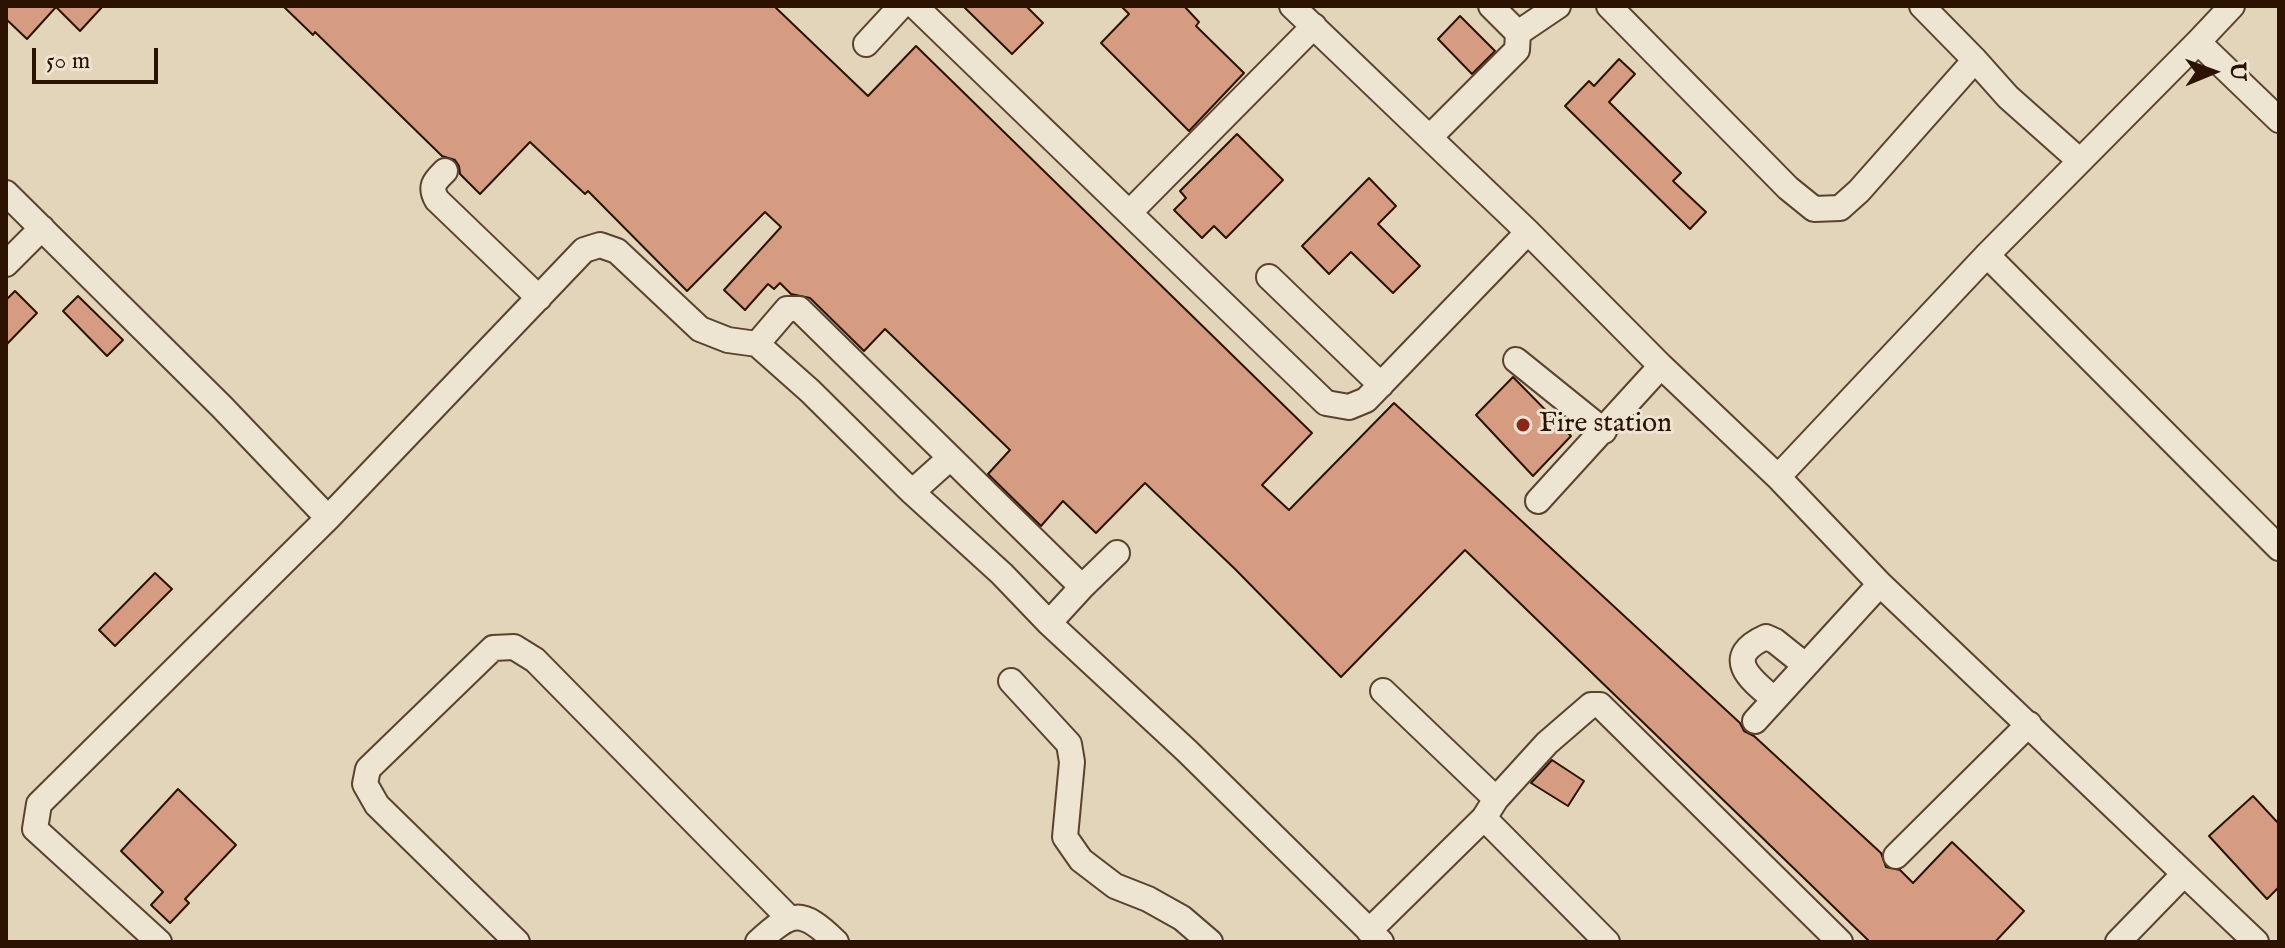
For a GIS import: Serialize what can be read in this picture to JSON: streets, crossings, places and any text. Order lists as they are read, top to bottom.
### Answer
{
  "places": ["Fire station"],
  "scale_bar": "50 m",
  "north": "right"
}
